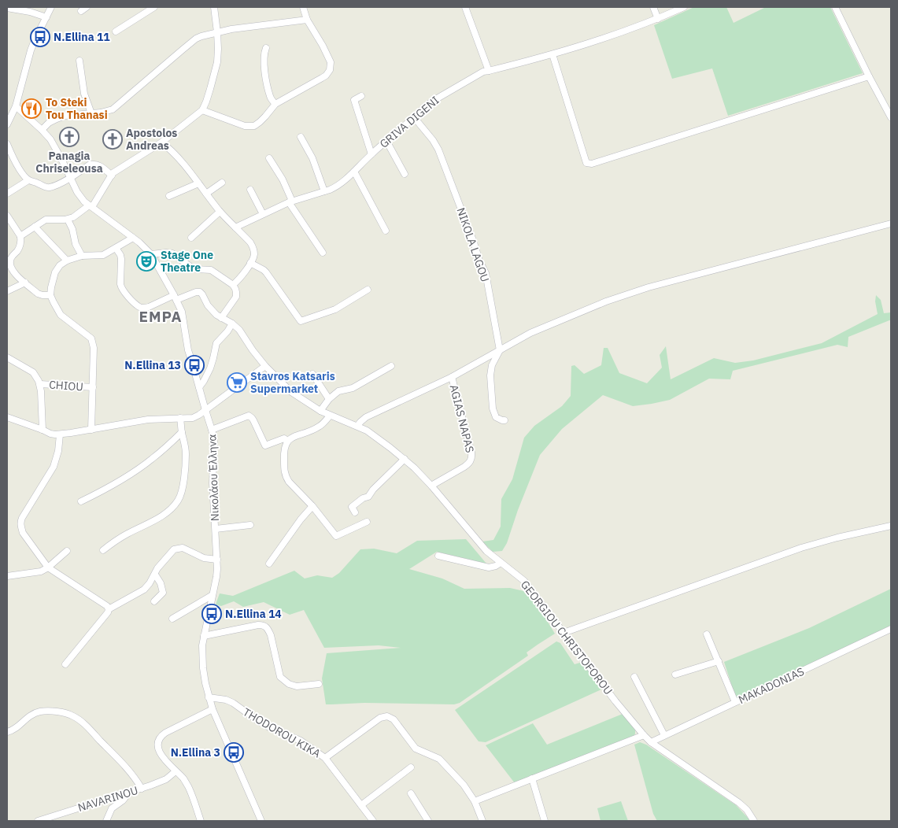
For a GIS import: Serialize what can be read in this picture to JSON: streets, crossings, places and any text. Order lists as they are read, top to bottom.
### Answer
{
  "streets": {
    "street": [
      "GRIVA DIGENI",
      "NIKOLA LAGOU",
      "CHIOU",
      "AGIAS NAPAS",
      "Νικολάου Έλληνα",
      "GEORGIOU CHRISTOFOROU",
      "MAKADONIAS",
      "THODOROU KIKA",
      "NAVARINOU"
    ]
  },
  "crossings": [
    ["GRIVA DIGENI", "NIKOLA LAGOU"],
    ["AGIAS NAPAS", "GEORGIOU CHRISTOFOROU"],
    ["Νικολάου Έλληνα", "GEORGIOU CHRISTOFOROU"],
    ["Νικολάου Έλληνα", "THODOROU KIKA"],
    ["GEORGIOU CHRISTOFOROU", "MAKADONIAS"]
  ],
  "districts": ["EMPA"],
  "places": {
    "bus stop": [
      "N.Ellina 11",
      "N.Ellina 13",
      "N.Ellina 14",
      "N.Ellina 3"
    ],
    "restaurant": ["To Steki Tou Thanasi"],
    "church": ["Panagia Chriseleousa", "Apostolos Andreas"],
    "theatre": ["Stage One Theatre"],
    "supermarket": ["Stavros Katsaris Supermarket"]
  }
}
